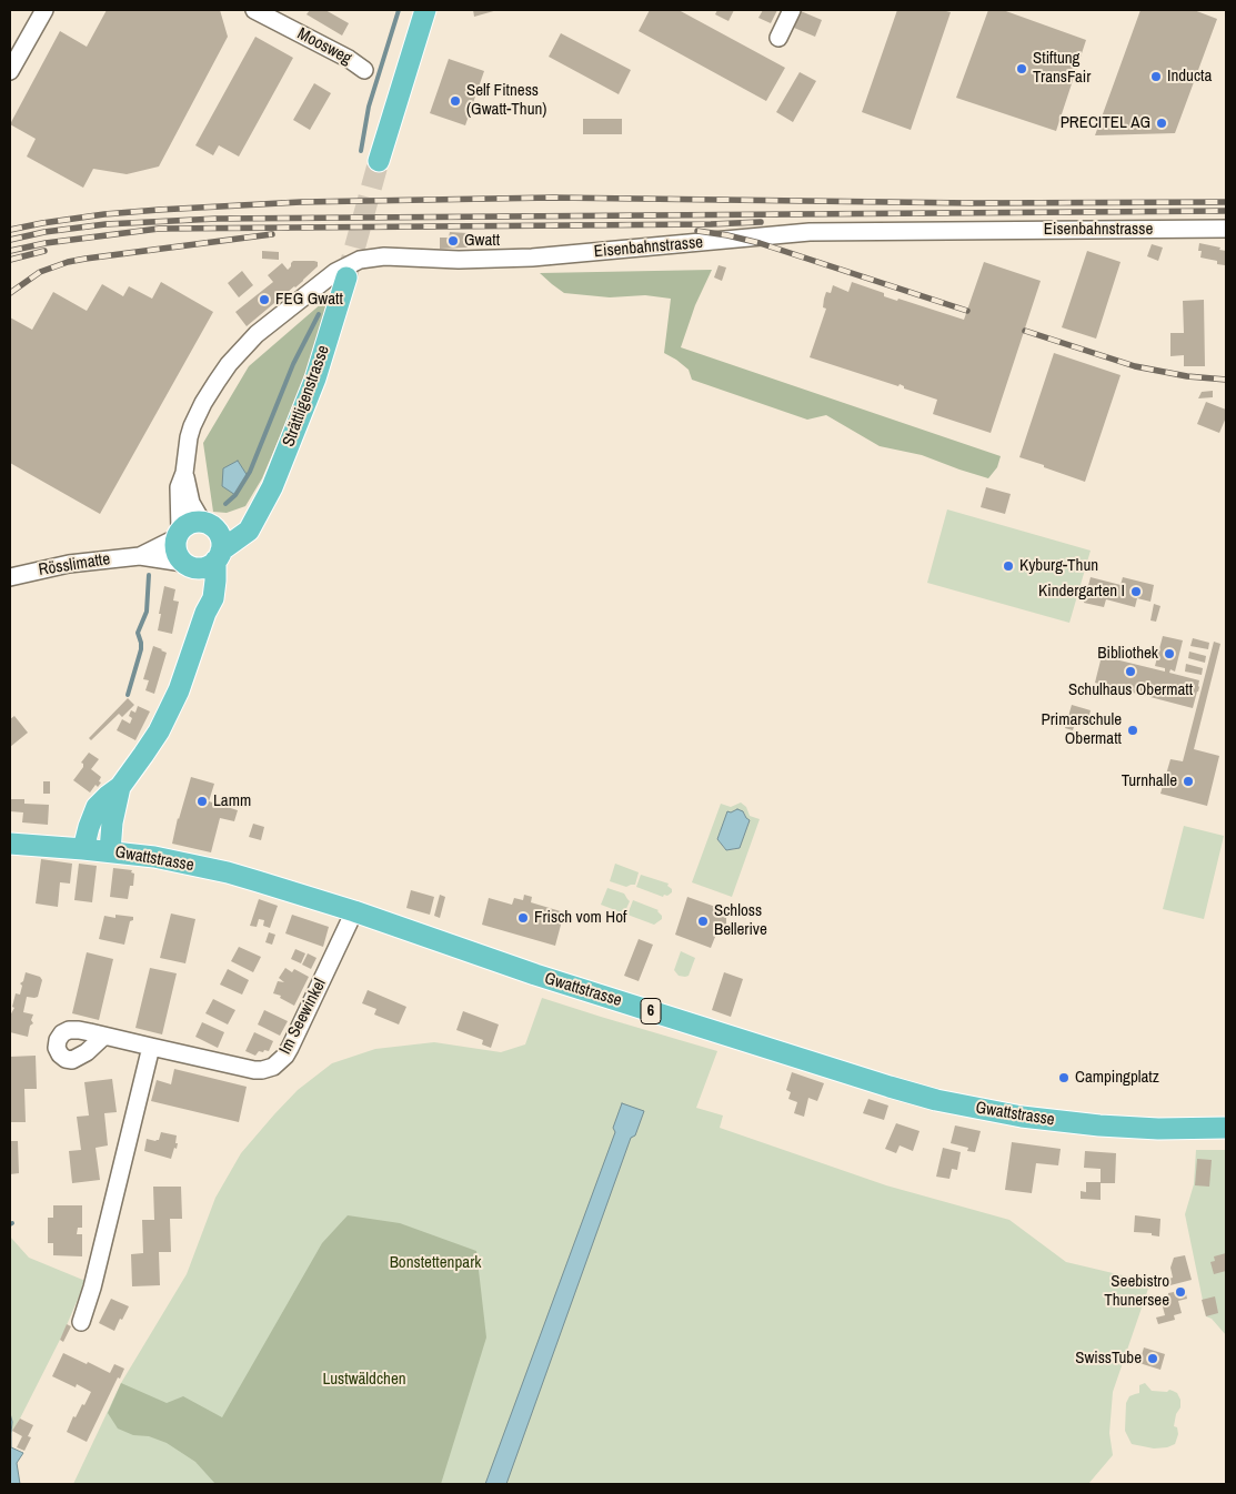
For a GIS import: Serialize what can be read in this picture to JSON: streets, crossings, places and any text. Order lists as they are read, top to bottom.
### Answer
{
  "streets": {
    "main road": ["Strättligenstrasse", "Gwattstrasse", "6"],
    "street": [
      "Moosweg",
      "Eisenbahnstrasse",
      "Rösslimatte",
      "Im Seewinkel"
    ]
  },
  "crossings": [
    ["Eisenbahnstrasse", "Strättligenstrasse"],
    ["Eisenbahnstrasse", "Rösslimatte"],
    ["Strättligenstrasse", "Rösslimatte"],
    ["Gwattstrasse", "Im Seewinkel"]
  ],
  "parks": ["Bonstettenpark", "Lustwäldchen"],
  "places": [
    "Stiftung TransFair",
    "Inducta",
    "Self Fitness (Gwatt-Thun)",
    "PRECITEL AG",
    "Gwatt",
    "FEG Gwatt",
    "Kyburg-Thun",
    "Kindergarten I",
    "Bibliothek",
    "Schulhaus Obermatt",
    "Primarschule Obermatt",
    "Turnhalle",
    "Lamm",
    "Frisch vom Hof",
    "Schloss Bellerive",
    "Campingplatz",
    "Seebistro Thunersee",
    "SwissTube"
  ]
}
